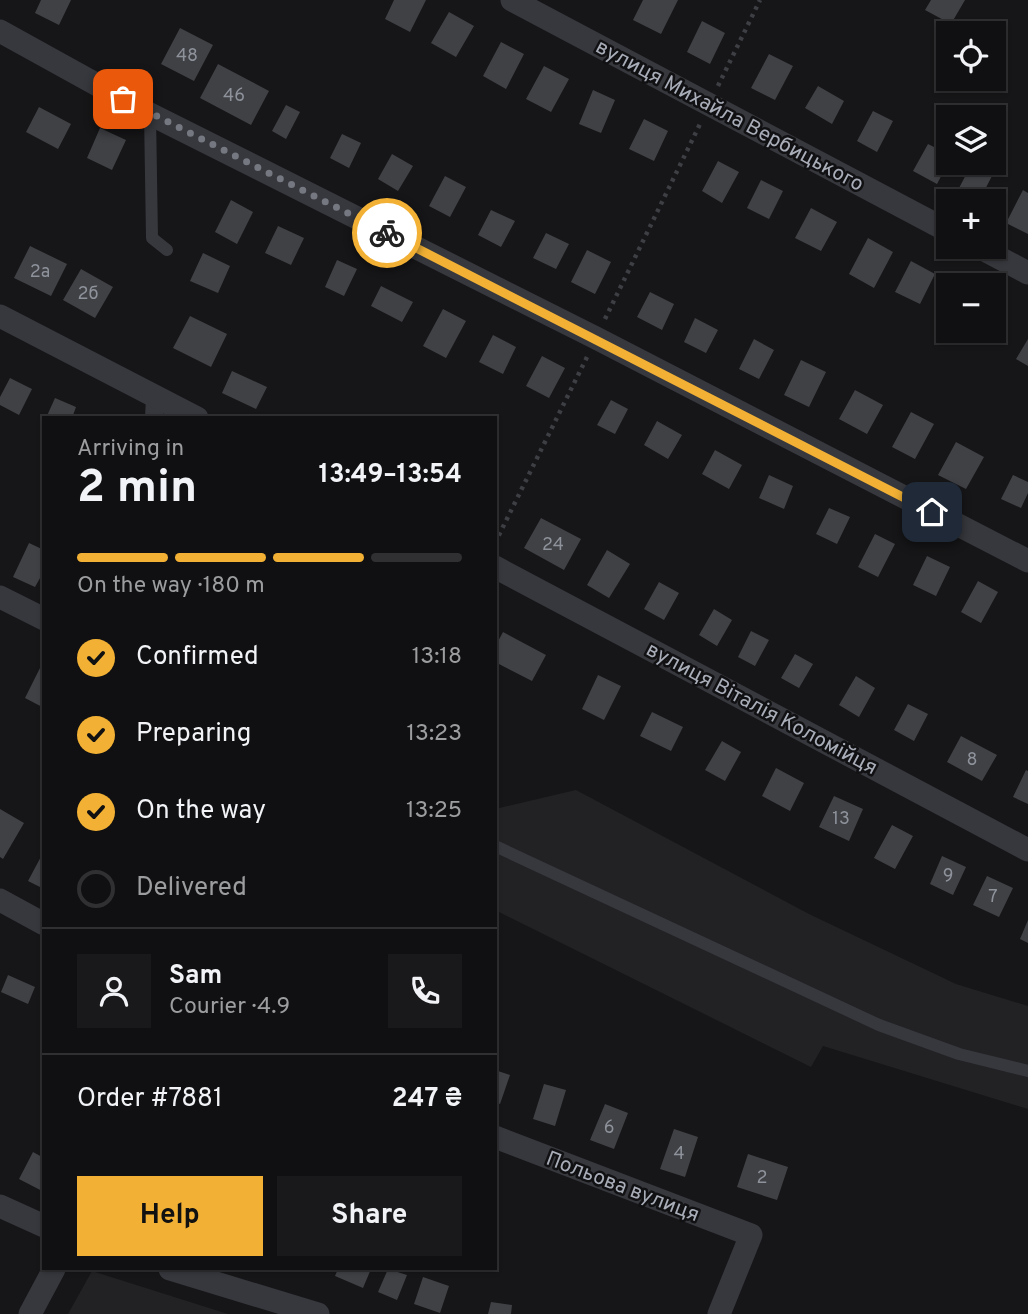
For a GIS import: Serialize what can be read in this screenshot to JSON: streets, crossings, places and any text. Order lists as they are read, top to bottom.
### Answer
{
  "streets": {
    "street": ["вулиця Михайла Вербицького", "вулиця Віталія Коломійця", "Польова вулиця"]
  },
  "house_numbers": [
    "48",
    "46",
    "2а",
    "2б",
    "24",
    "8",
    "13",
    "9",
    "7",
    "6",
    "4",
    "2"
  ],
  "page": {
    "map_buttons": ["+", "−"],
    "heading": ["2 min", "Arriving in", "13:49–13:54"],
    "panel": [
      "Sam",
      "Courier · 4.9",
      "Order #7881",
      "247 ₴"
    ],
    "bar": "On the way · 180 m",
    "list": [
      ["Confirmed", "13:18"],
      ["Preparing", "13:23"],
      ["On the way", "13:25"],
      "Delivered"
    ],
    "buttons": ["Help", "Share"]
  }
}
